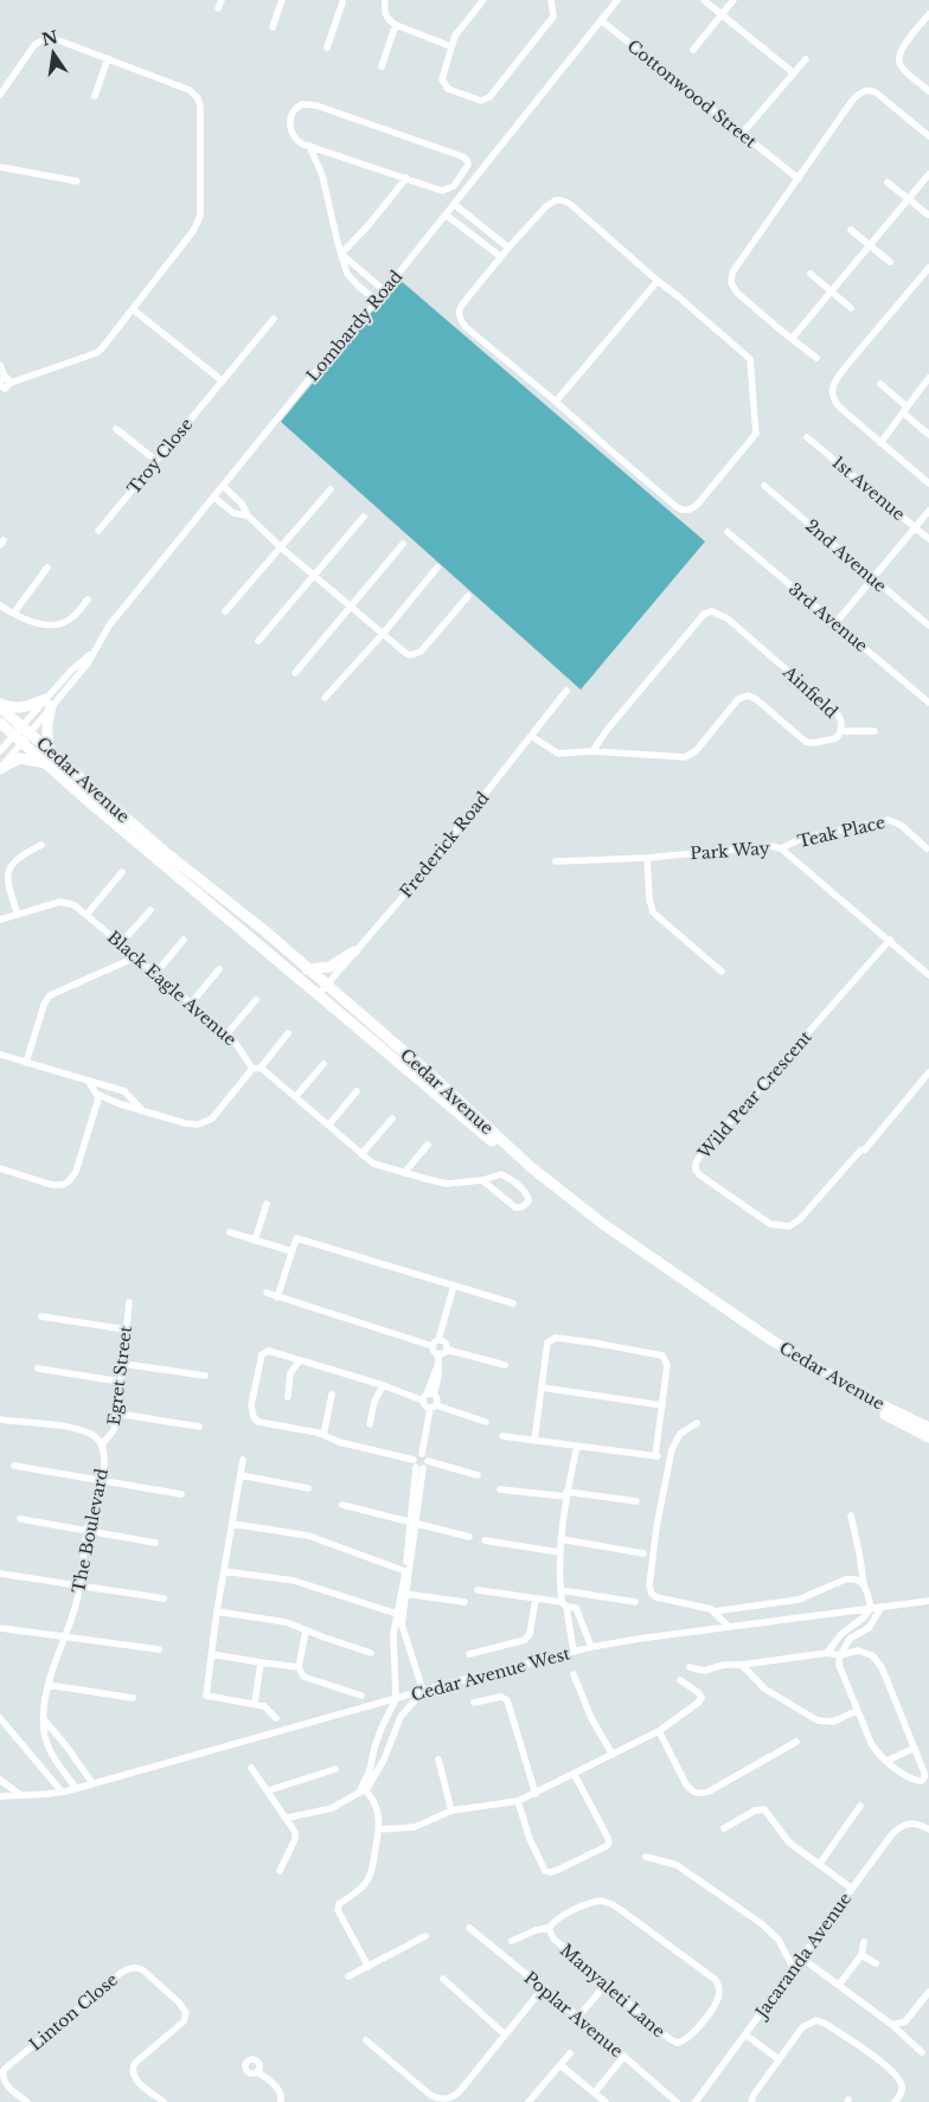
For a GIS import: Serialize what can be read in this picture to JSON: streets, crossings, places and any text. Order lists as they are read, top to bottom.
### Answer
{
  "streets": {
    "main road": ["Cedar Avenue"],
    "street": [
      "Cottonwood Street",
      "Lombardy Road",
      "Troy Close",
      "1st Avenue",
      "2nd Avenue",
      "3rd Avenue",
      "Ainfield",
      "Teak Place",
      "Frederick Road",
      "Park Way",
      "Black Eagle Avenue",
      "Wild Pear Crescent",
      "Egret Street",
      "The Boulevard",
      "Cedar Avenue West",
      "Jacaranda Avenue",
      "Manyaleti Lane",
      "Linton Close",
      "Poplar Avenue"
    ]
  },
  "crossings": [
    ["Cottonwood Street", "Lombardy Road"],
    ["Lombardy Road", "Cedar Avenue"],
    ["Ainfield", "Frederick Road"],
    ["Cedar Avenue", "Frederick Road"],
    ["Teak Place", "Park Way"],
    ["Park Way", "Wild Pear Crescent"],
    ["Egret Street", "The Boulevard"],
    ["The Boulevard", "Cedar Avenue West"]
  ],
  "north": "top"
}
